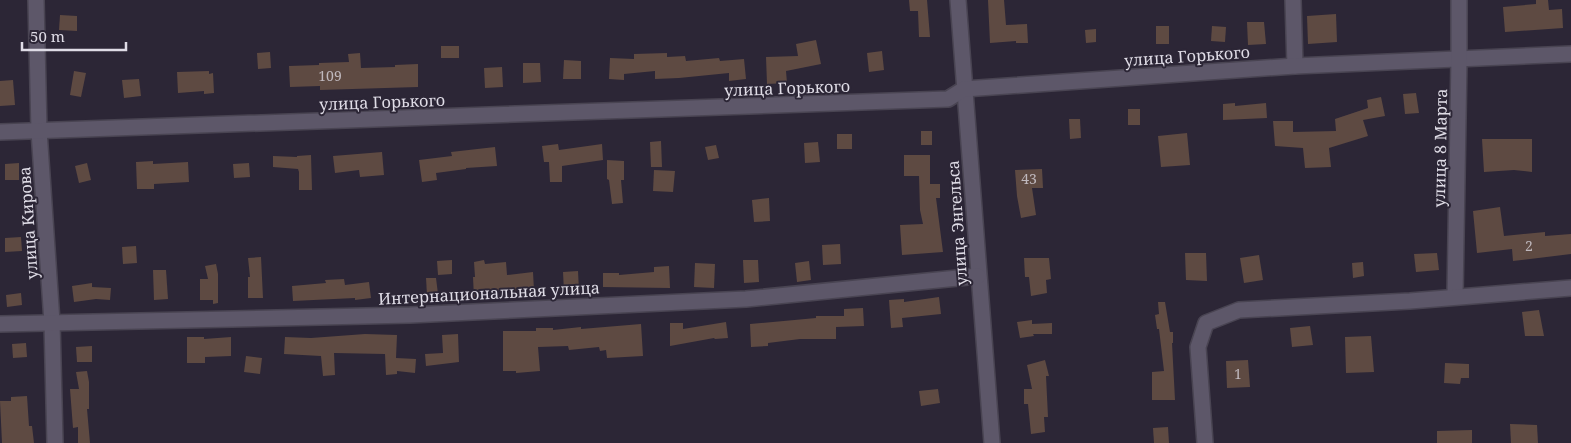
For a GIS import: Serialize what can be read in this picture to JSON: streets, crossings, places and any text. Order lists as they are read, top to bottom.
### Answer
{
  "streets": {
    "street": [
      "улица Горького",
      "улица 8 Марта",
      "улица Кирова",
      "улица Энгельса",
      "Интернациональная улица"
    ]
  },
  "crossings": [
    ["улица Горького", "улица 8 Марта"],
    ["улица Горького", "улица Кирова"],
    ["улица Горького", "улица Энгельса"],
    ["улица Кирова", "Интернациональная улица"],
    ["улица Энгельса", "Интернациональная улица"]
  ],
  "house_numbers": [
    "109",
    "43",
    "2",
    "1"
  ],
  "scale_bar": "50 m"
}
